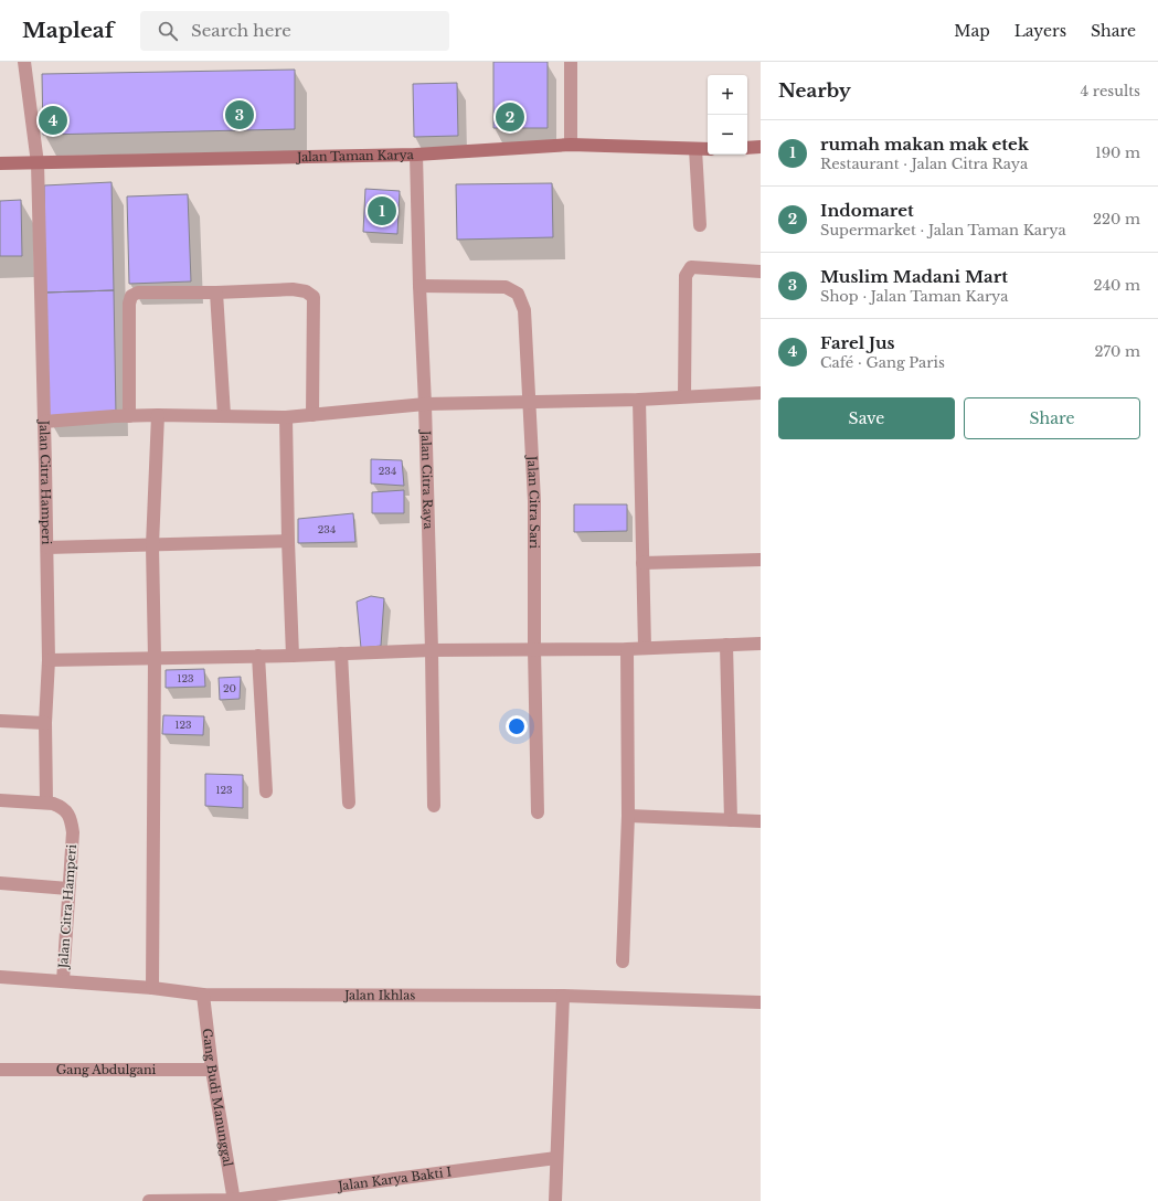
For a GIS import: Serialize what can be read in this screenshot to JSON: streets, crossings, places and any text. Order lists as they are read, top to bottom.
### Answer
{
  "streets": {
    "street": [
      "Jalan Taman Karya",
      "Jalan Citra Raya",
      "Jalan Citra Hamperi",
      "Jalan Citra Sari",
      "Jalan Ikhlas",
      "Gang Abdulgani",
      "Gang Budi Manunggal",
      "Jalan Karya Bakti I"
    ]
  },
  "crossings": [
    ["Jalan Taman Karya", "Jalan Citra Raya"],
    ["Jalan Taman Karya", "Jalan Citra Hamperi"],
    ["Jalan Citra Raya", "Jalan Citra Sari"],
    ["Jalan Citra Hamperi", "Jalan Ikhlas"],
    ["Jalan Ikhlas", "Gang Budi Manunggal"],
    ["Gang Abdulgani", "Gang Budi Manunggal"],
    ["Gang Budi Manunggal", "Jalan Karya Bakti I"]
  ],
  "house_numbers": [
    "234",
    "234",
    "123",
    "20",
    "123",
    "123"
  ],
  "page": {
    "header": "Mapleaf",
    "search": "Search here",
    "nav": ["Map", "Layers", "Share"],
    "heading": ["Nearby", "4 results"],
    "map_buttons": ["+", "−"],
    "pins": [
      "3",
      "2",
      "4",
      "1"
    ],
    "list": [
      {
        "mark": "1",
        "name": "rumah makan mak etek",
        "note": "Restaurant · Jalan Citra Raya",
        "value": "190 m"
      },
      {
        "mark": "2",
        "name": "Indomaret",
        "note": "Supermarket · Jalan Taman Karya",
        "value": "220 m"
      },
      {
        "mark": "3",
        "name": "Muslim Madani Mart",
        "note": "Shop · Jalan Taman Karya",
        "value": "240 m"
      },
      {
        "mark": "4",
        "name": "Farel Jus",
        "note": "Café · Gang Paris",
        "value": "270 m"
      }
    ],
    "buttons": ["Save", "Share"]
  }
}
